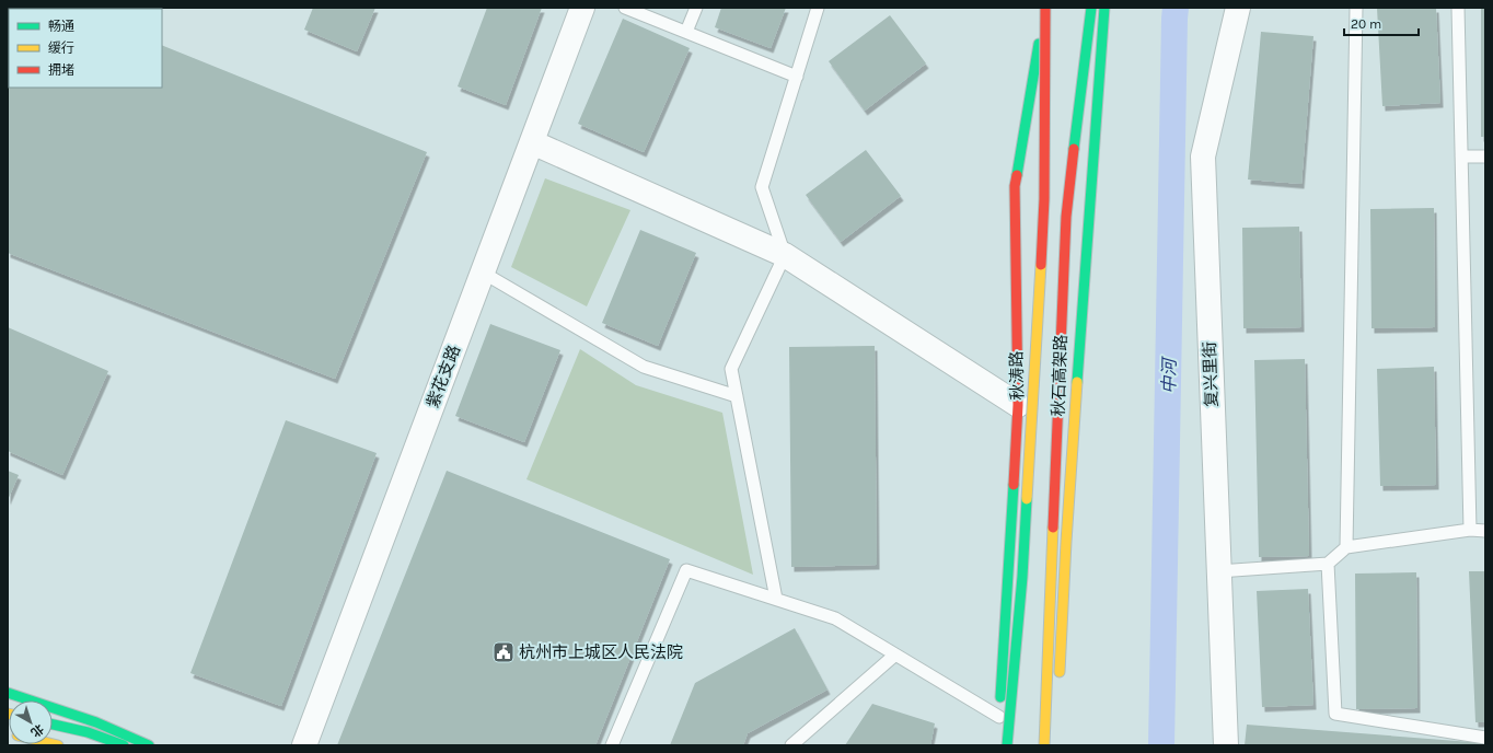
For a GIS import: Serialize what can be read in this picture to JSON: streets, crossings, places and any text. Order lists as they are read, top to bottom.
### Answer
{
  "streets": {
    "main road": ["秋涛路", "秋石高架路"],
    "street": ["复兴里街", "紫花支路"]
  },
  "crossings": [
    ["秋涛路", "秋石高架路"]
  ],
  "water": ["中河"],
  "places": {
    "public building": ["杭州市上城区人民法院"]
  },
  "legend": ["畅通", "缓行", "拥堵"],
  "scale_bar": "20 m",
  "north": "bottom right"
}
